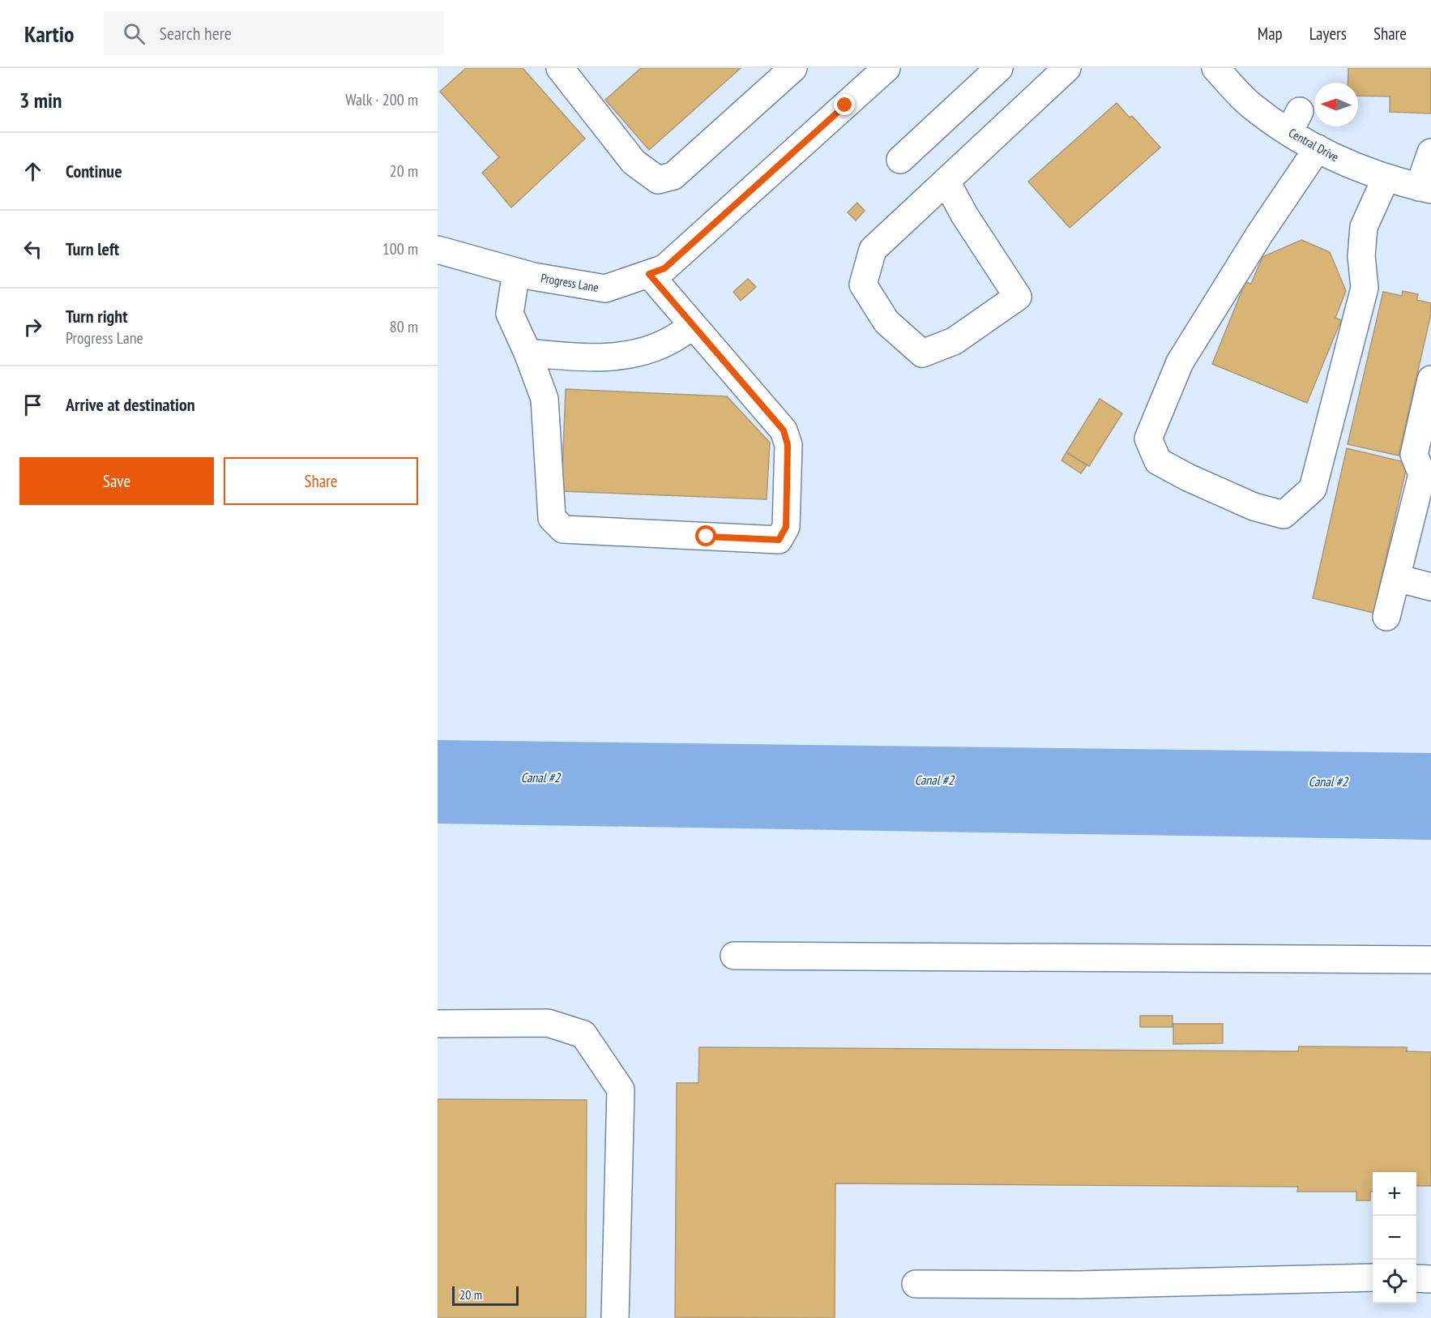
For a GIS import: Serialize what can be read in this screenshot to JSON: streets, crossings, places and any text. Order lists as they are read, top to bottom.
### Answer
{
  "streets": {
    "street": ["Central Drive", "Progress Lane"]
  },
  "water": ["Canal #2"],
  "scale_bar": "20 m",
  "north": "left",
  "page": {
    "header": "Kartio",
    "search": "Search here",
    "nav": ["Map", "Layers", "Share"],
    "heading": ["3 min", "Walk · 200 m"],
    "list": [
      ["Continue", "20 m"],
      ["Turn left", "100 m"],
      ["Turn right", "Progress Lane", "80 m"],
      "Arrive at destination"
    ],
    "buttons": ["Save", "Share"],
    "map_buttons": ["+", "−"],
    "scale": "20 m"
  }
}
